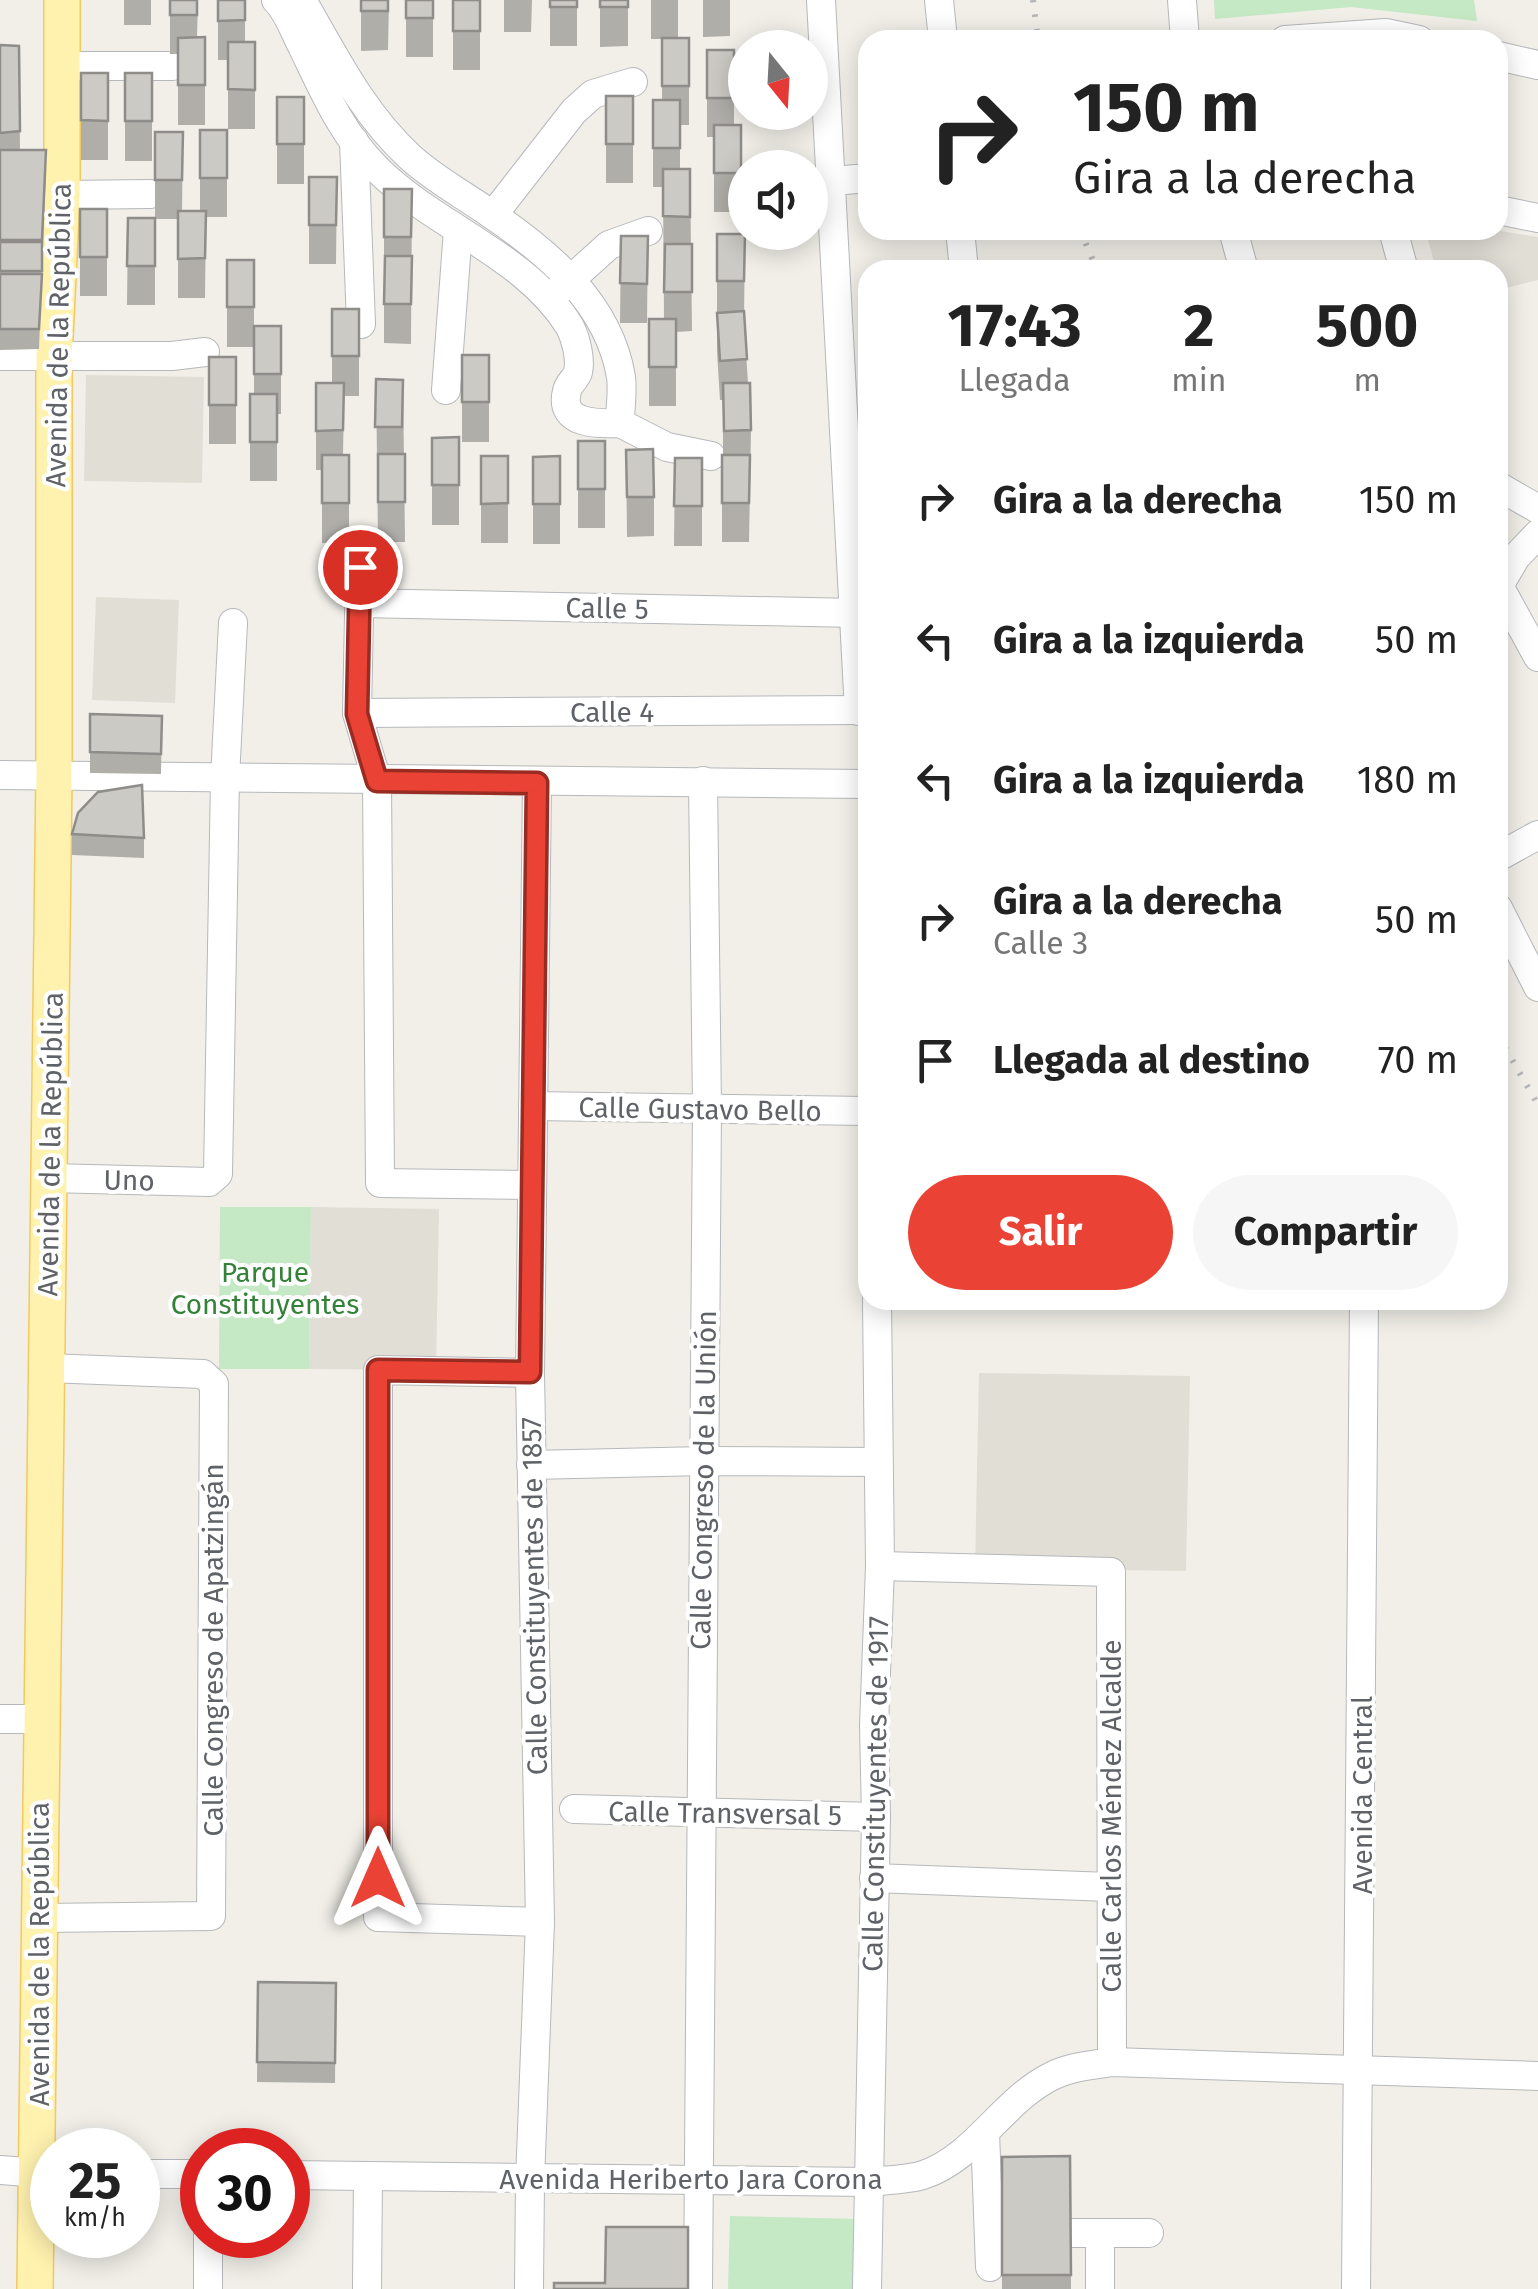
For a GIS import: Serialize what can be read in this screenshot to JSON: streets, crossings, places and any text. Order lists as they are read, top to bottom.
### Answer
{
  "streets": {
    "main road": ["Avenida de la República"],
    "street": [
      "Calle 5",
      "Calle 4",
      "Calle Gustavo Bello",
      "Uno",
      "Calle Congreso de la Unión",
      "Calle Constituyentes de 1857",
      "Calle Congreso de Apatzingán",
      "Calle Constituyentes de 1917",
      "Avenida Central",
      "Calle Transversal 5",
      "Calle Carlos Méndez Alcalde",
      "Avenida Heriberto Jara Corona"
    ]
  },
  "crossings": [
    ["Avenida de la República", "Uno"],
    ["Avenida de la República", "Calle Congreso de Apatzingán"],
    ["Calle Gustavo Bello", "Calle Congreso de la Unión"],
    ["Calle Gustavo Bello", "Calle Constituyentes de 1857"],
    ["Calle Congreso de la Unión", "Calle Transversal 5"],
    ["Calle Congreso de la Unión", "Avenida Heriberto Jara Corona"],
    ["Calle Constituyentes de 1857", "Avenida Heriberto Jara Corona"],
    ["Calle Constituyentes de 1917", "Calle Transversal 5"],
    ["Calle Constituyentes de 1917", "Calle Carlos Méndez Alcalde"],
    ["Calle Constituyentes de 1917", "Avenida Heriberto Jara Corona"],
    ["Avenida Central", "Avenida Heriberto Jara Corona"],
    ["Calle Carlos Méndez Alcalde", "Avenida Heriberto Jara Corona"]
  ],
  "parks": ["Parque Constituyentes"],
  "north": "bottom",
  "page": {
    "turn": ["150 m", "Gira a la derecha"],
    "eta": [
      "17:43",
      "Llegada",
      "2",
      "min",
      "500",
      "m"
    ],
    "list": [
      {
        "name": "Gira a la derecha",
        "value": "150 m"
      },
      {
        "name": "Gira a la izquierda",
        "value": "50 m"
      },
      {
        "name": "Gira a la izquierda",
        "value": "180 m"
      },
      {
        "name": "Gira a la derecha",
        "note": "Calle 3",
        "value": "50 m"
      },
      {
        "name": "Llegada al destino",
        "value": "70 m"
      }
    ],
    "buttons": ["Salir", "Compartir"],
    "speed": "25 km/h",
    "limit": "30"
  }
}
